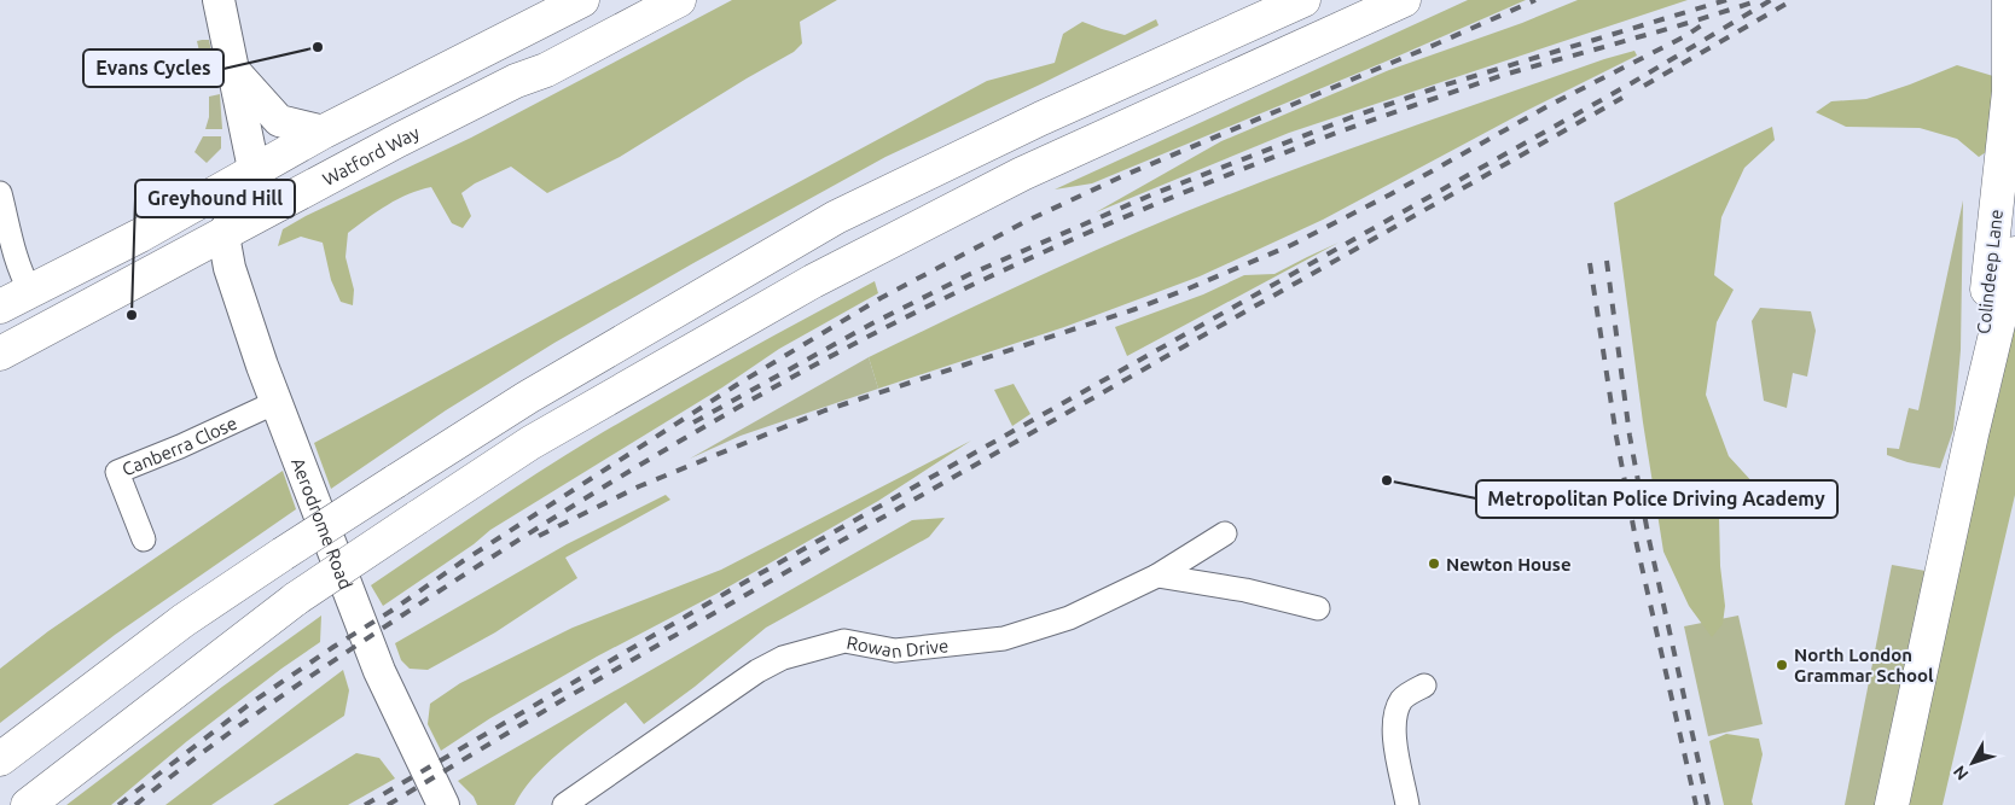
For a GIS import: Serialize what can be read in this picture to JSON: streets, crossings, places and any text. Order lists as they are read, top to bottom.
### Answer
{
  "streets": {
    "main road": ["Watford Way", "Colindeep Lane"],
    "street": ["Canberra Close", "Aerodrome Road", "Rowan Drive"]
  },
  "crossings": [
    ["Watford Way", "Aerodrome Road"],
    ["Canberra Close", "Aerodrome Road"]
  ],
  "places": [
    "Evans Cycles",
    "Greyhound Hill",
    "Metropolitan Police Driving Academy",
    "Newton House",
    "North London Grammar School"
  ],
  "north": "bottom left"
}
